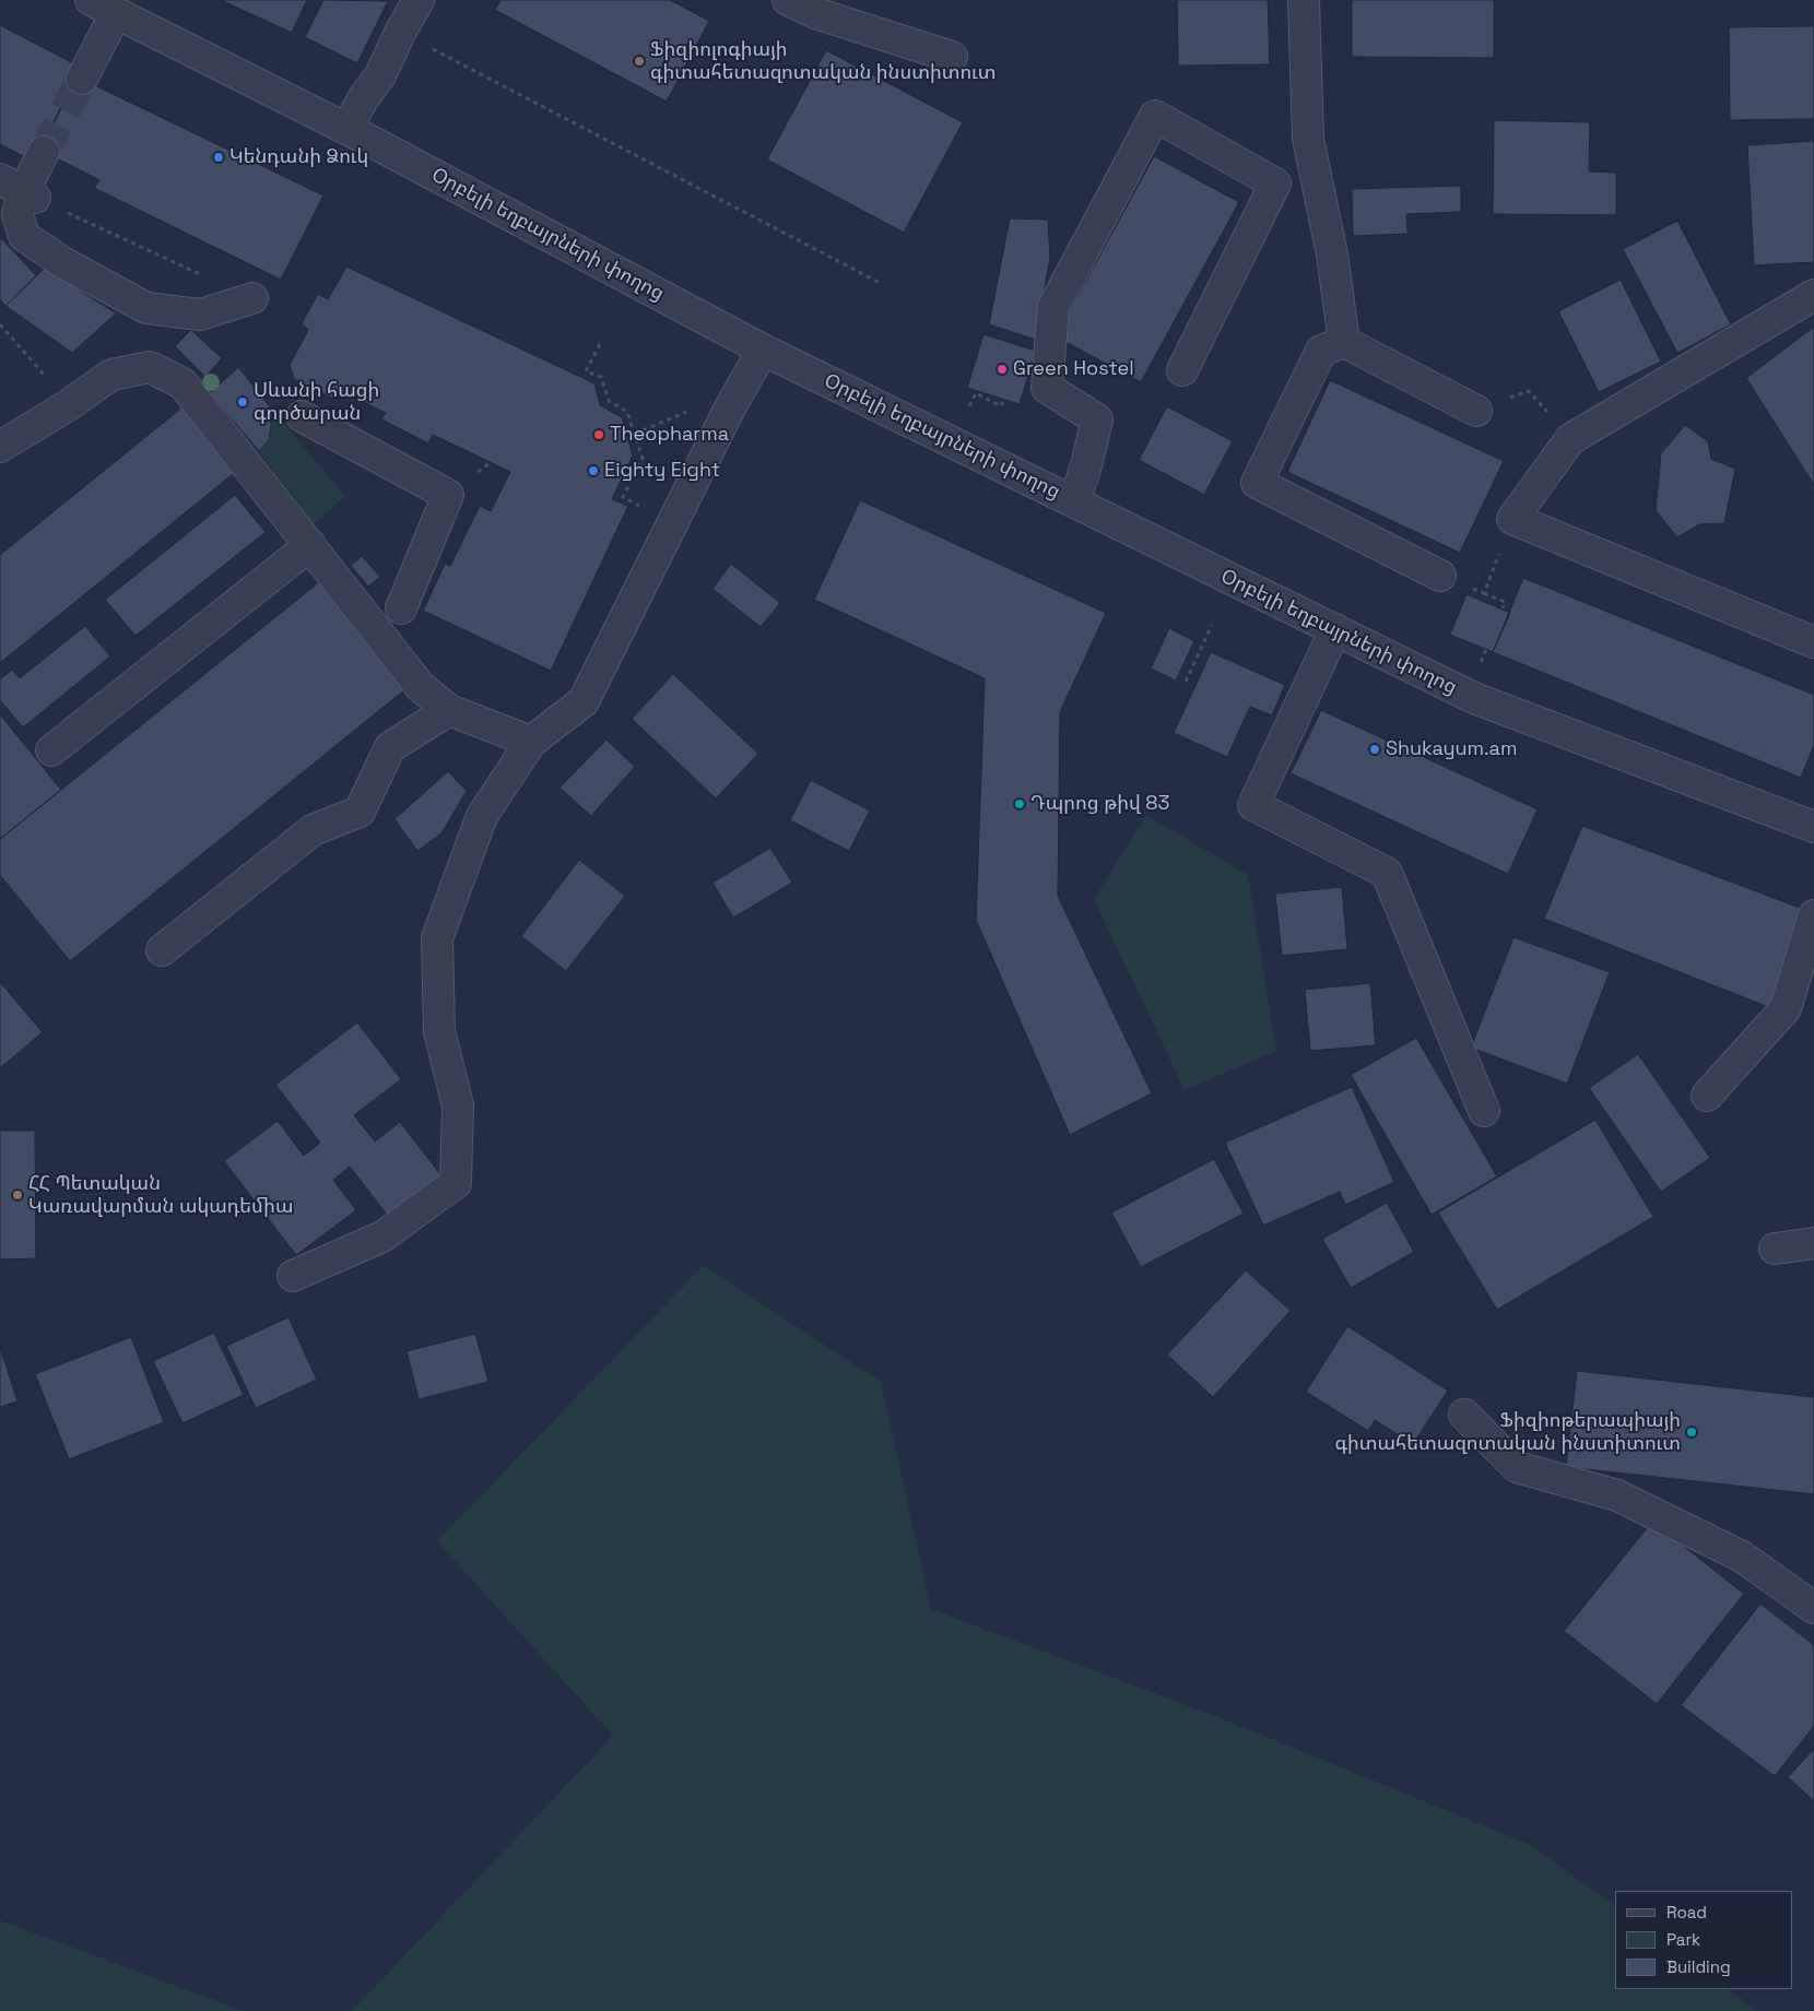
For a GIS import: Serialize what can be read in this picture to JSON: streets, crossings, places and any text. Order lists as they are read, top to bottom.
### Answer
{
  "streets": {
    "street": ["Օրբելի եղբայրների փողոց"]
  },
  "places": [
    "Ֆիզիոլոգիայի գիտահետազոտական ինստիտուտ",
    "Կենդանի Ձուկ",
    "Green Hostel",
    "Սևանի հացի գործարան",
    "Theopharma",
    "Eighty Eight",
    "Shukayum.am",
    "Դպրոց թիվ 83",
    "ՀՀ Պետական Կառավարման ակադեմիա",
    "Ֆիզիոթերապիայի գիտահետազոտական ինստիտուտ"
  ],
  "legend": ["Road", "Park", "Building"]
}
